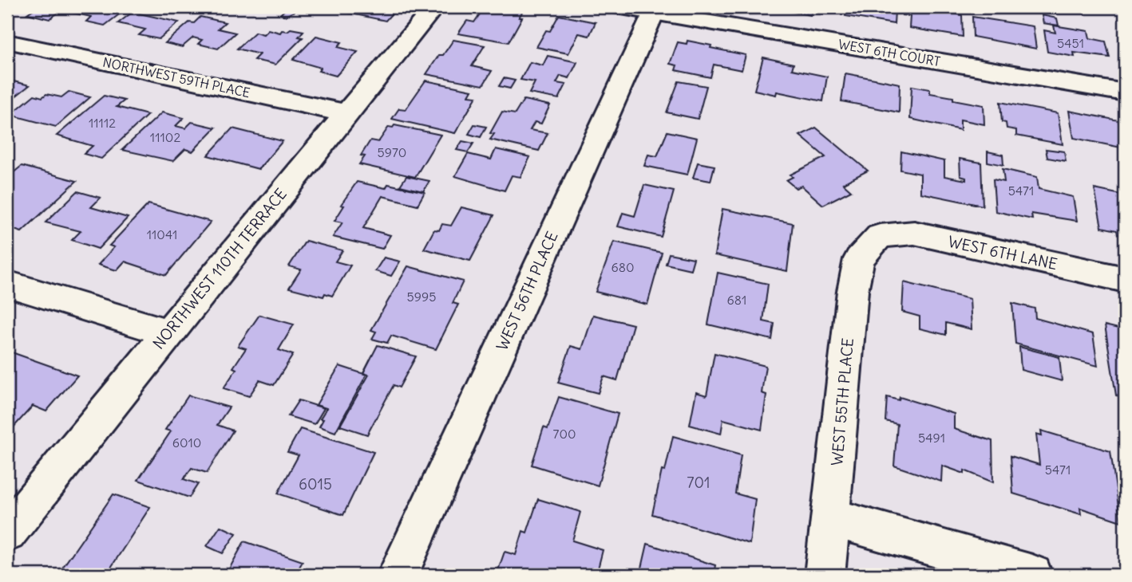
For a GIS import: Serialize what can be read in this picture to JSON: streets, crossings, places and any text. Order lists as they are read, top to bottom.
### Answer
{
  "streets": {
    "street": [
      "WEST 6TH COURT",
      "NORTHWEST 59TH PLACE",
      "WEST 6TH LANE",
      "NORTHWEST 110TH TERRACE",
      "WEST 56TH PLACE",
      "WEST 55TH PLACE"
    ]
  },
  "crossings": [
    ["WEST 6TH COURT", "WEST 56TH PLACE"],
    ["NORTHWEST 59TH PLACE", "NORTHWEST 110TH TERRACE"],
    ["WEST 6TH LANE", "WEST 55TH PLACE"]
  ],
  "house_numbers": [
    "5451",
    "11112",
    "11102",
    "5970",
    "5471",
    "11041",
    "680",
    "5995",
    "681",
    "700",
    "5491",
    "6010",
    "5471",
    "701",
    "6015"
  ]
}
